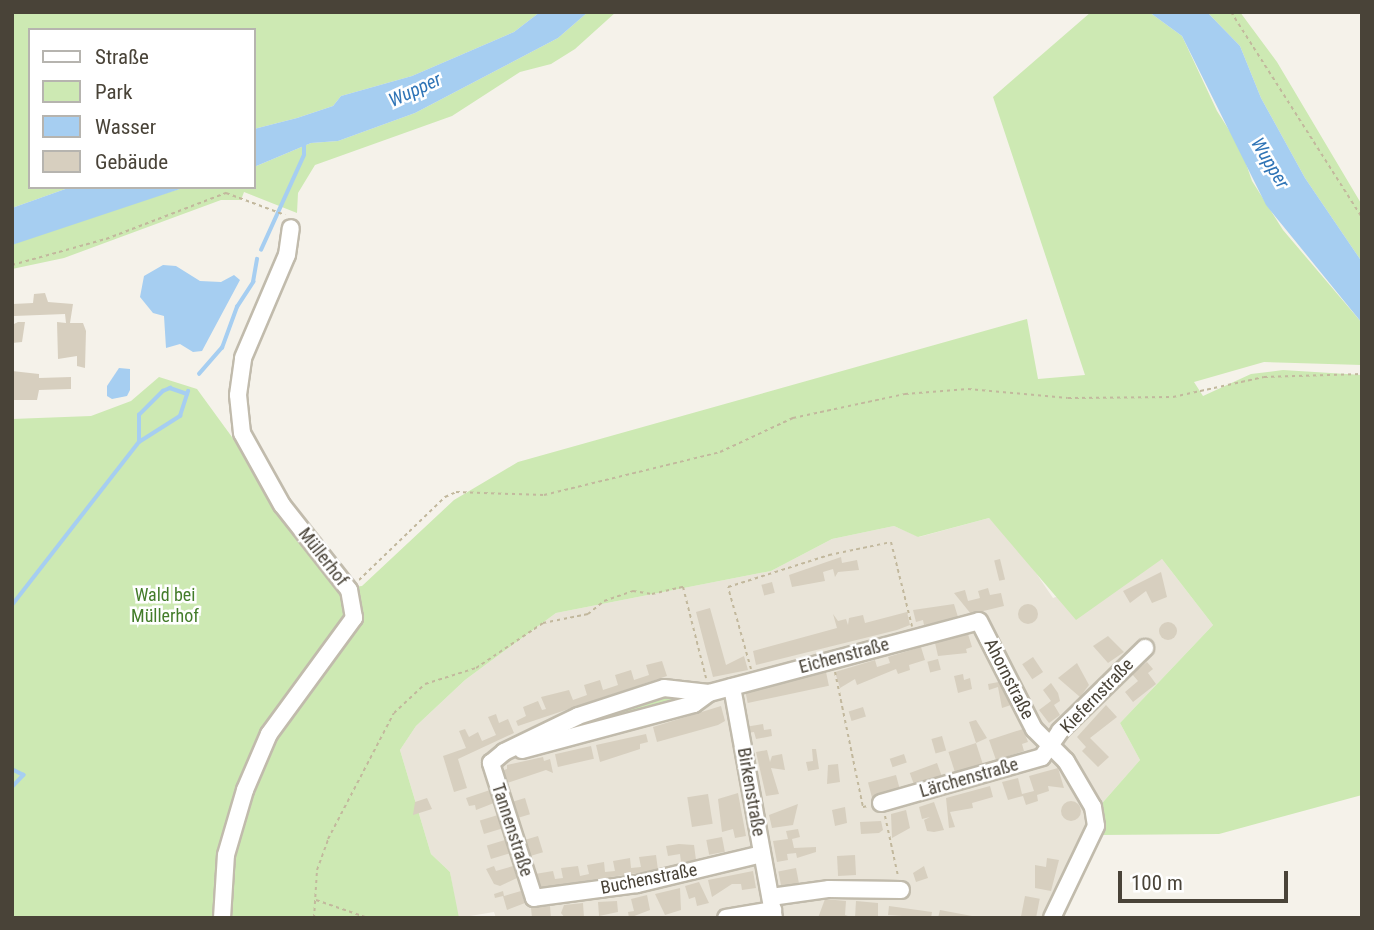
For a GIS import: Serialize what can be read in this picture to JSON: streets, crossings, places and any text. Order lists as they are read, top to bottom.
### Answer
{
  "streets": {
    "street": [
      "Müllerhof",
      "Eichenstraße",
      "Ahornstraße",
      "Kiefernstraße",
      "Lärchenstraße",
      "Birkenstraße",
      "Tannenstraße",
      "Buchenstraße"
    ]
  },
  "crossings": [
    ["Eichenstraße", "Ahornstraße"],
    ["Eichenstraße", "Birkenstraße"],
    ["Eichenstraße", "Tannenstraße"],
    ["Ahornstraße", "Kiefernstraße"],
    ["Ahornstraße", "Lärchenstraße"],
    ["Kiefernstraße", "Lärchenstraße"],
    ["Birkenstraße", "Buchenstraße"],
    ["Tannenstraße", "Buchenstraße"]
  ],
  "water": ["Wupper"],
  "parks": ["Wald bei Müllerhof"],
  "legend": [
    "Straße",
    "Park",
    "Wasser",
    "Gebäude"
  ],
  "scale_bar": "100 m"
}
